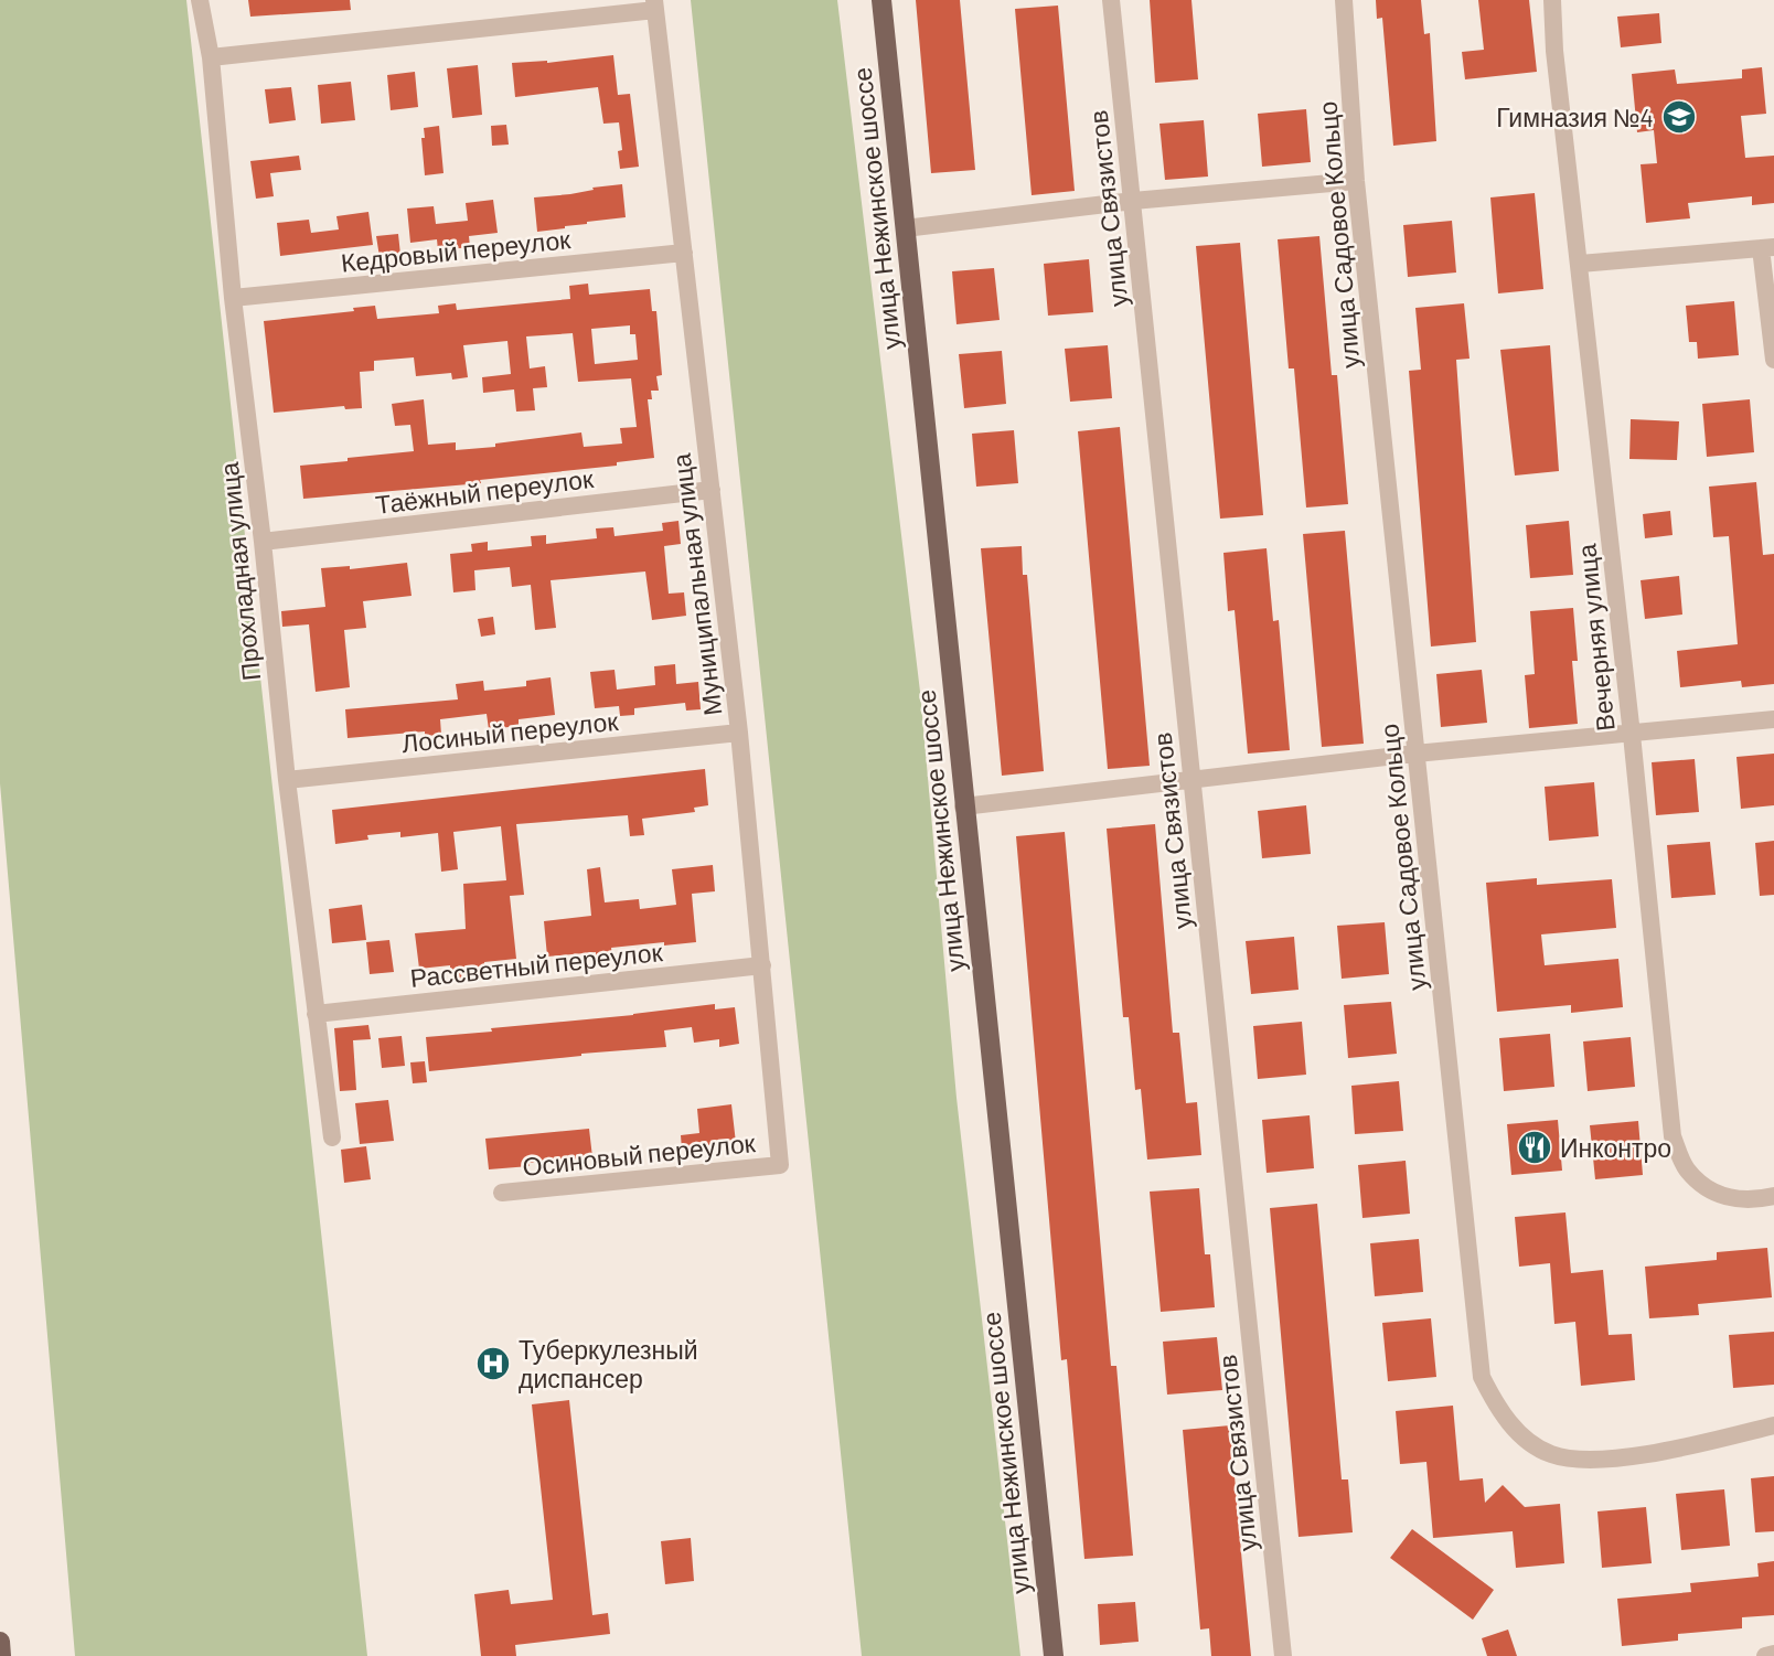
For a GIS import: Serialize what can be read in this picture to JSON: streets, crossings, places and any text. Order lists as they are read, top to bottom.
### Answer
{
  "streets": {
    "main road": ["улица Нежинское шоссе"],
    "street": [
      "улица Связистов",
      "улица Садовое Кольцо",
      "Кедровый переулок",
      "Таёжный переулок",
      "Прохладная улица",
      "Муниципальная улица",
      "Вечерняя улица",
      "Лосиный переулок",
      "Рассветный переулок",
      "Осиновый переулок"
    ]
  },
  "crossings": [
    ["Кедровый переулок", "Прохладная улица"],
    ["Кедровый переулок", "Муниципальная улица"],
    ["Таёжный переулок", "Прохладная улица"],
    ["Таёжный переулок", "Муниципальная улица"],
    ["Прохладная улица", "Лосиный переулок"],
    ["Прохладная улица", "Рассветный переулок"],
    ["Муниципальная улица", "Лосиный переулок"],
    ["Муниципальная улица", "Рассветный переулок"],
    ["Муниципальная улица", "Осиновый переулок"]
  ],
  "places": {
    "school or university": ["Гимназия №4"],
    "restaurant": ["Инконтро"],
    "hospital": ["Туберкулезный диспансер"]
  }
}
